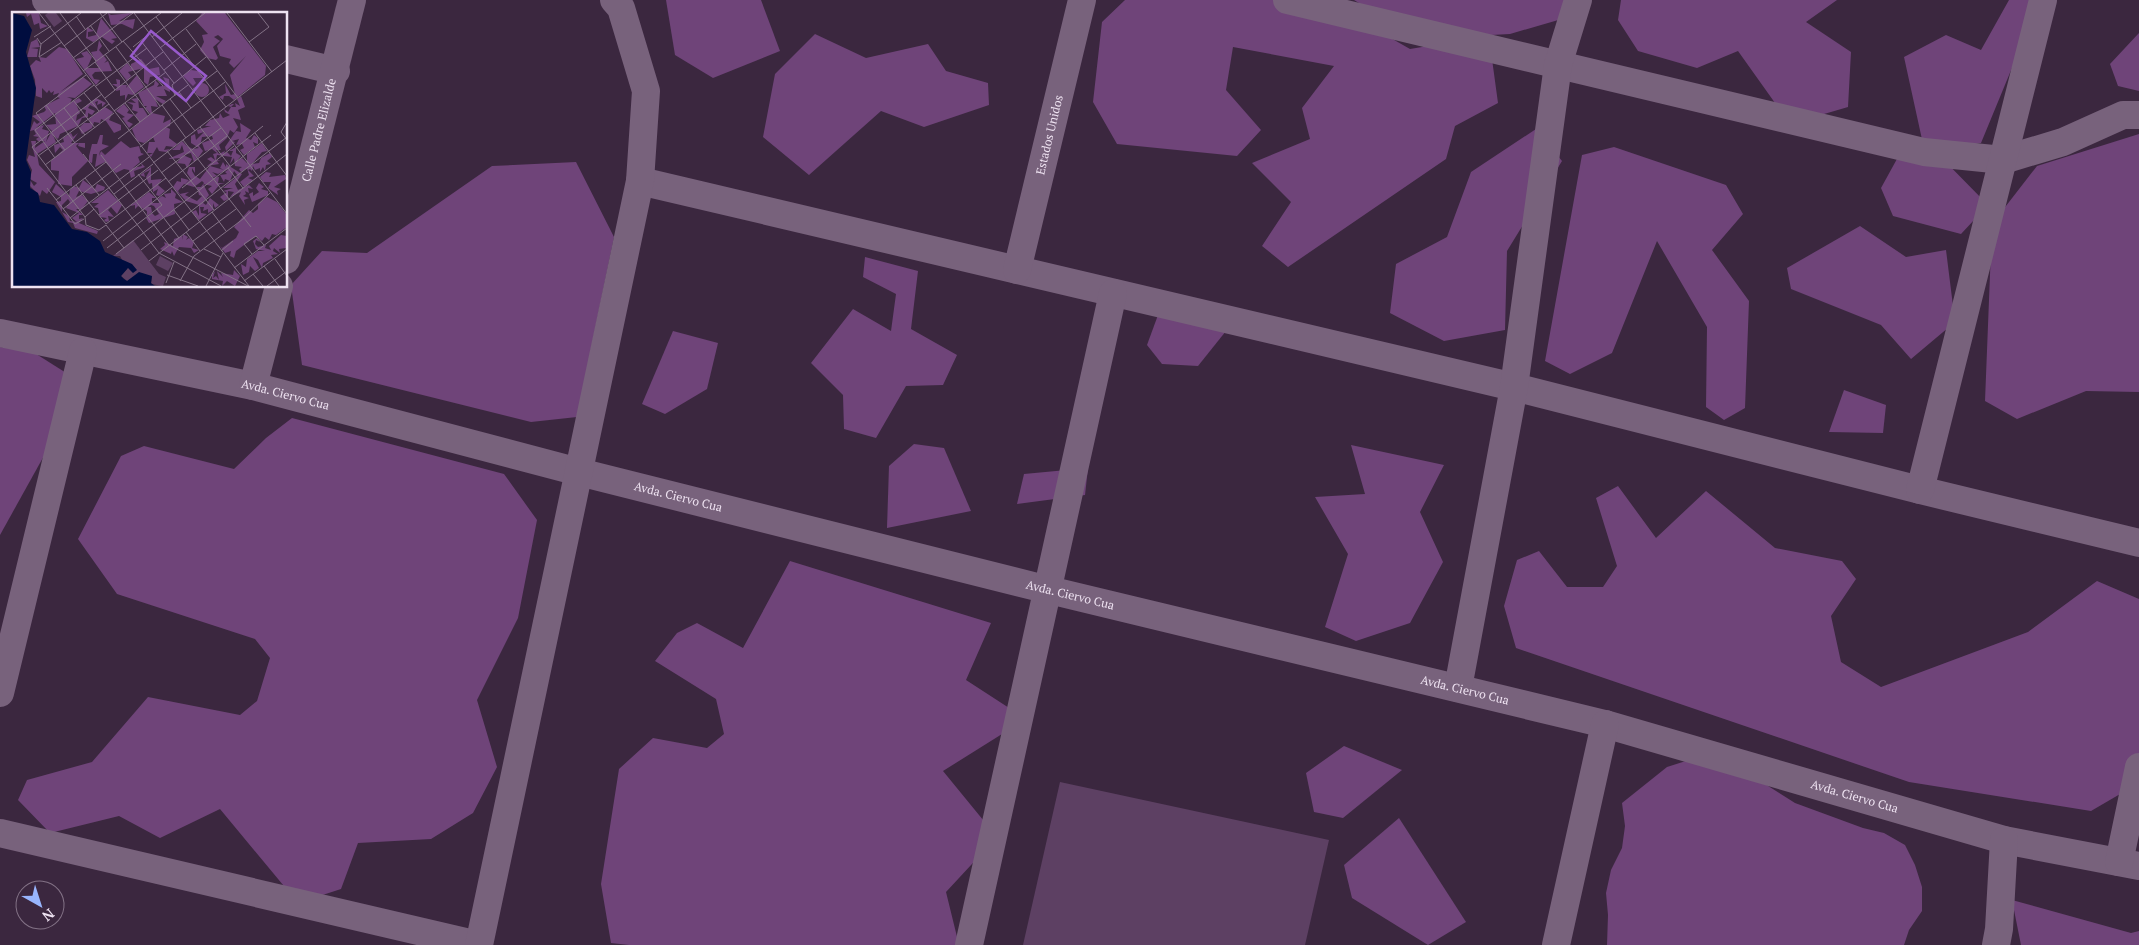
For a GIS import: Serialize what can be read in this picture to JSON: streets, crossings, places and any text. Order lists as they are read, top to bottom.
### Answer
{
  "streets": {
    "street": ["Calle Padre Elizalde", "Estados Unidos", "Avda. Ciervo Cua"]
  },
  "north": "bottom right"
}
